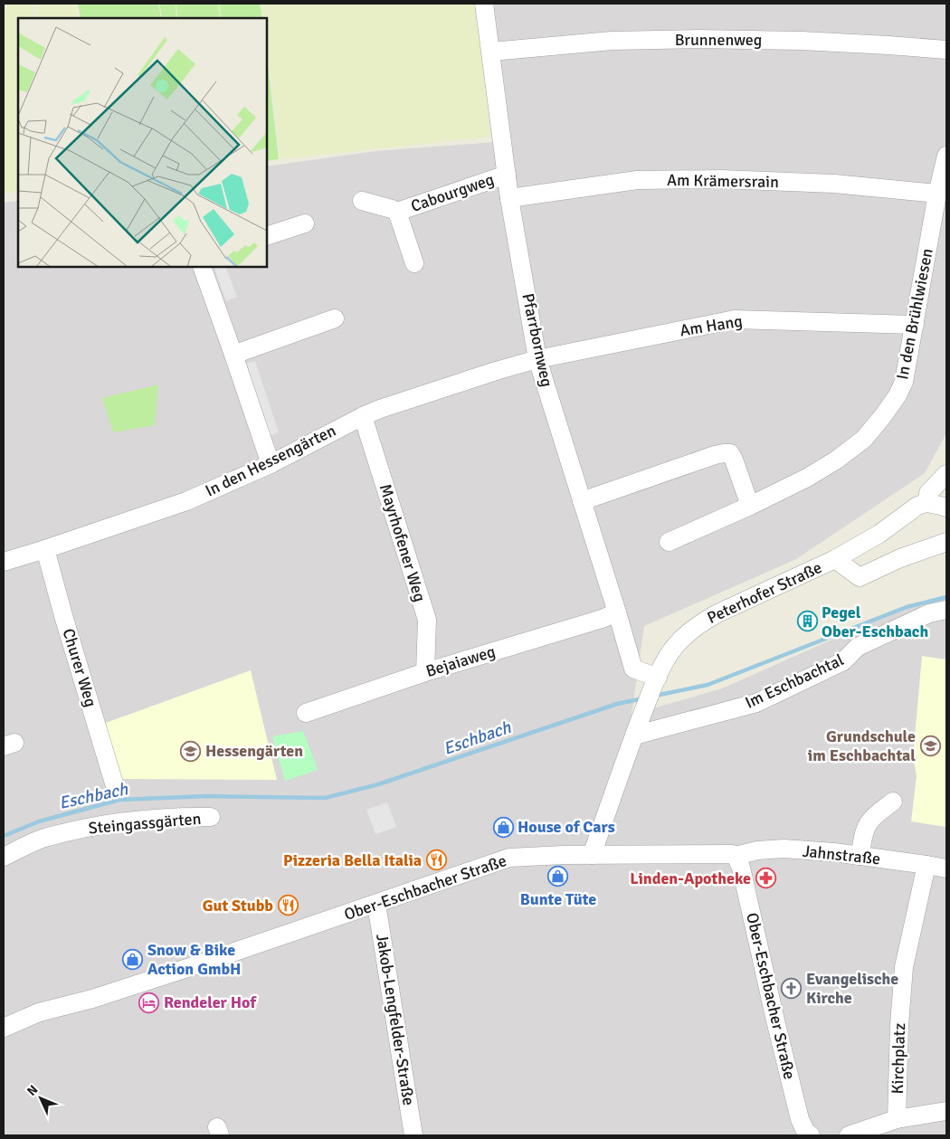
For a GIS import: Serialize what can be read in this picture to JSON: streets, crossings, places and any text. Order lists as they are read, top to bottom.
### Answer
{
  "streets": {
    "street": [
      "Brunnenweg",
      "Am Krämersrain",
      "Cabourgweg",
      "In den Brühlwiesen",
      "Am Hang",
      "Pfarrbornweg",
      "In den Hessengärten",
      "Mayrhofener Weg",
      "Peterhofer Straße",
      "Bejaiaweg",
      "Churer Weg",
      "Im Eschbachtal",
      "Steingassgärten",
      "Jahnstraße",
      "Ober-Eschbacher Straße",
      "Jakob-Lengfelder-Straße",
      "Kirchplatz"
    ]
  },
  "crossings": [
    ["Brunnenweg", "Pfarrbornweg"],
    ["Am Krämersrain", "In den Brühlwiesen"],
    ["Am Krämersrain", "Pfarrbornweg"],
    ["Cabourgweg", "Pfarrbornweg"],
    ["In den Brühlwiesen", "Am Hang"],
    ["Am Hang", "Pfarrbornweg"],
    ["Am Hang", "In den Hessengärten"],
    ["Pfarrbornweg", "In den Hessengärten"],
    ["Pfarrbornweg", "Peterhofer Straße"],
    ["Pfarrbornweg", "Bejaiaweg"],
    ["In den Hessengärten", "Mayrhofener Weg"],
    ["In den Hessengärten", "Churer Weg"],
    ["Mayrhofener Weg", "Bejaiaweg"],
    ["Peterhofer Straße", "Im Eschbachtal"],
    ["Peterhofer Straße", "Ober-Eschbacher Straße"],
    ["Jahnstraße", "Ober-Eschbacher Straße"],
    ["Jahnstraße", "Kirchplatz"],
    ["Ober-Eschbacher Straße", "Jakob-Lengfelder-Straße"]
  ],
  "water": ["Eschbach"],
  "places": {
    "building": ["Pegel Ober-Eschbach"],
    "school or university": ["Grundschule im Eschbachtal", "Hessengärten"],
    "shop": ["House of Cars", "Bunte Tüte", "Snow & Bike Action GmbH"],
    "restaurant": ["Pizzeria Bella Italia", "Gut Stubb"],
    "pharmacy": ["Linden-Apotheke"],
    "church": ["Evangelische Kirche"],
    "hotel": ["Rendeler Hof"]
  },
  "north": "top left"
}
